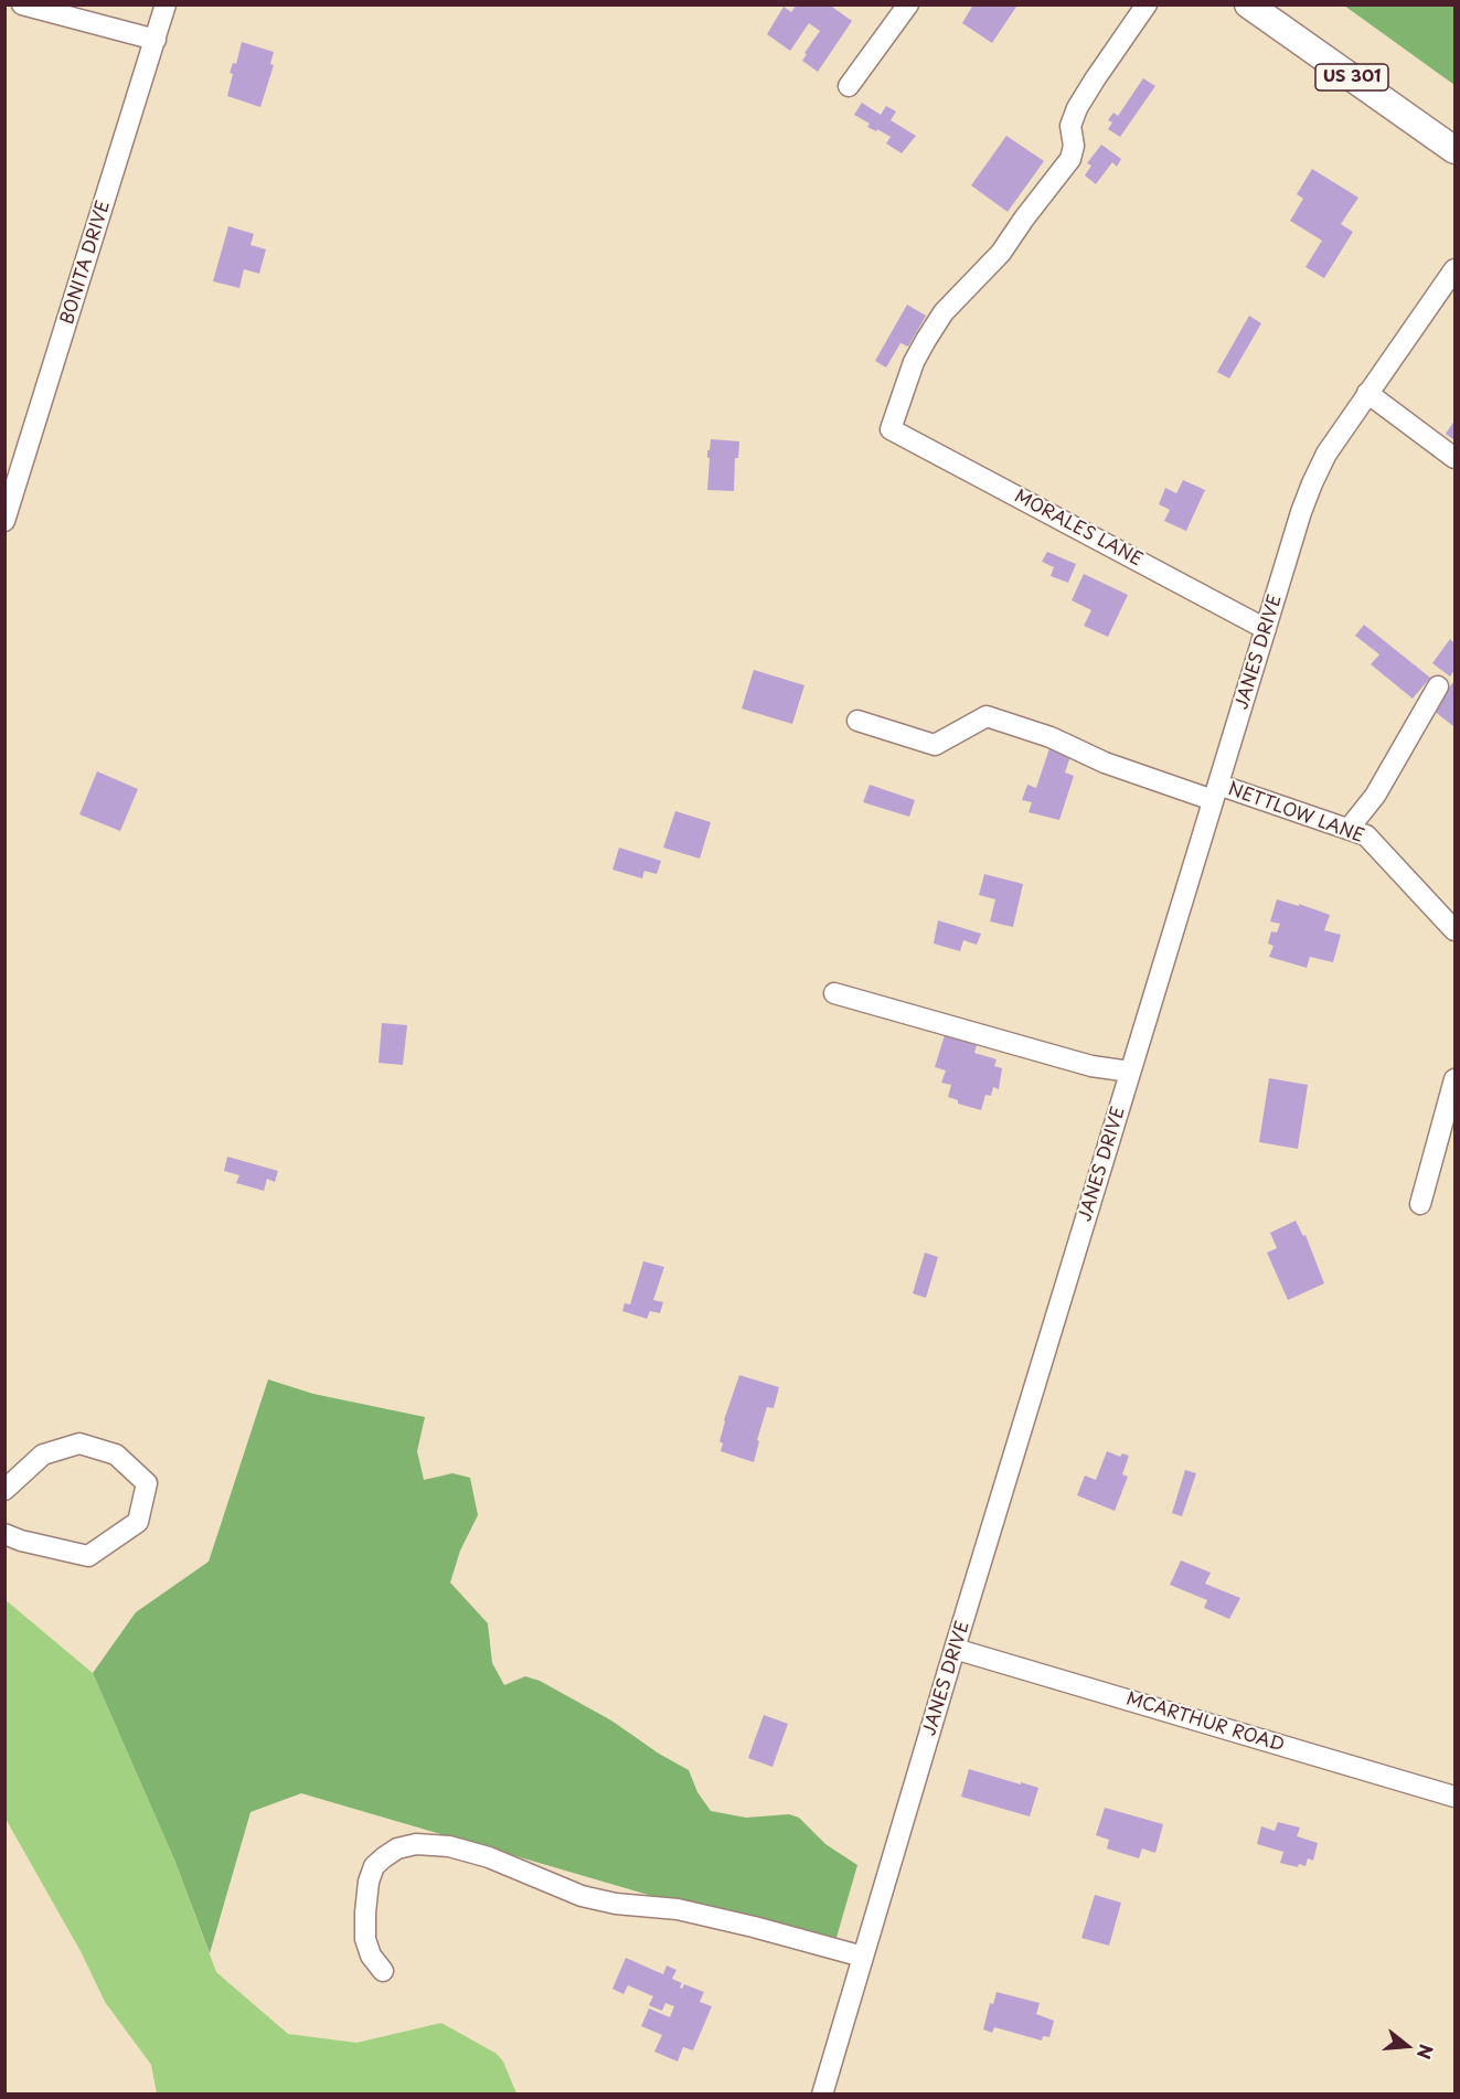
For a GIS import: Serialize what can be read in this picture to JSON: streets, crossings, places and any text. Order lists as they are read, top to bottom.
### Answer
{
  "streets": {
    "main road": ["US 301"],
    "street": [
      "BONITA DRIVE",
      "MORALES LANE",
      "JANES DRIVE",
      "NETTLOW LANE",
      "MCARTHUR ROAD"
    ]
  },
  "crossings": [
    ["MORALES LANE", "JANES DRIVE"],
    ["JANES DRIVE", "NETTLOW LANE"],
    ["JANES DRIVE", "MCARTHUR ROAD"]
  ],
  "north": "right"
}
